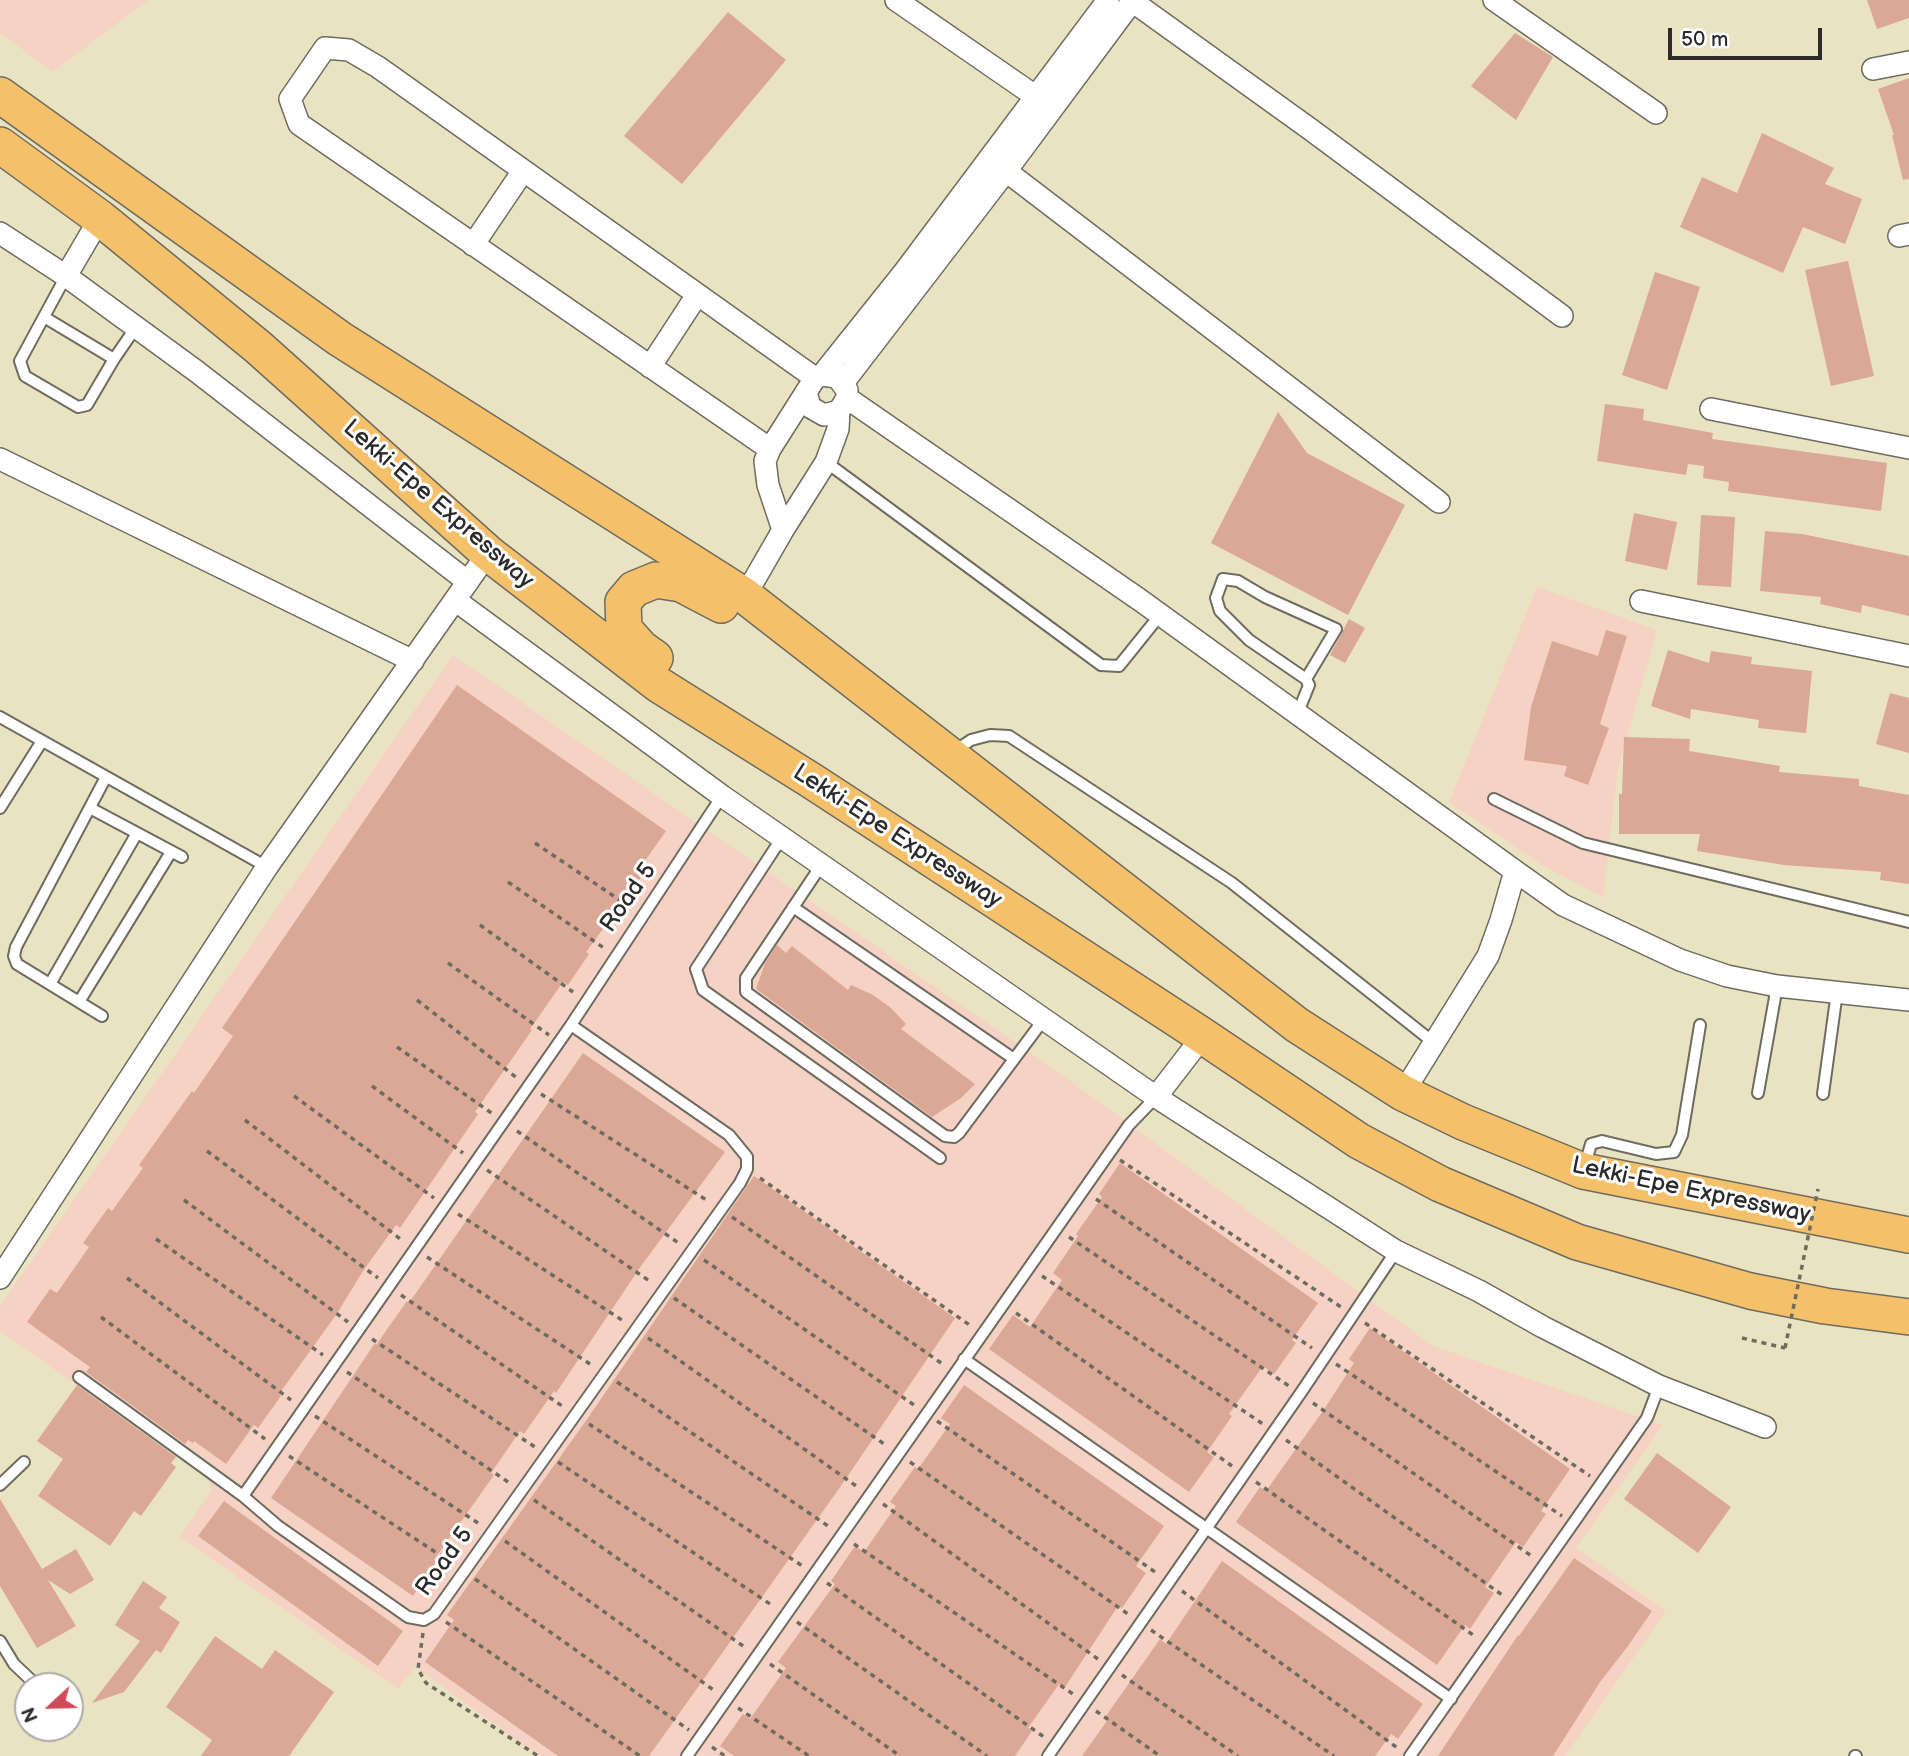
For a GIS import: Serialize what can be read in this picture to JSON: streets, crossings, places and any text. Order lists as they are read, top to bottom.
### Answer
{
  "streets": {
    "highway": ["Lekki-Epe Expressway"],
    "lane": ["Road 5"]
  },
  "scale_bar": "50 m",
  "north": "left"
}
